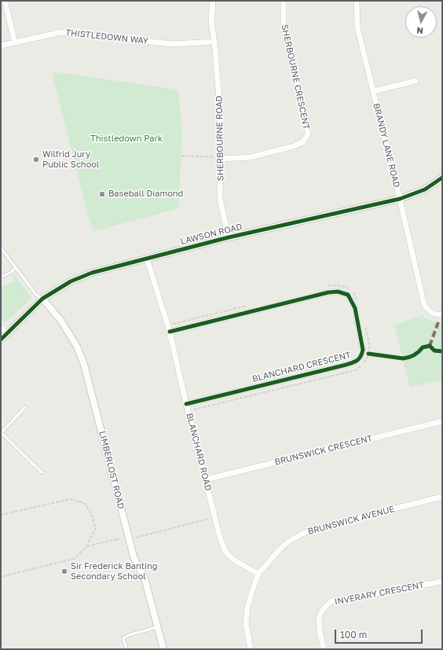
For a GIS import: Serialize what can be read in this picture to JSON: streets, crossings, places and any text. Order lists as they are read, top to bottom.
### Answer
{
  "streets": {
    "street": [
      "THISTLEDOWN WAY",
      "SHERBOURNE CRESCENT",
      "SHERBOURNE ROAD",
      "BRANDY LANE ROAD",
      "LAWSON ROAD",
      "BLANCHARD CRESCENT",
      "BRUNSWICK CRESCENT",
      "BLANCHARD ROAD",
      "LIMBERLOST ROAD",
      "BRUNSWICK AVENUE",
      "INVERARY CRESCENT"
    ]
  },
  "crossings": [
    ["THISTLEDOWN WAY", "SHERBOURNE ROAD"],
    ["SHERBOURNE CRESCENT", "SHERBOURNE ROAD"],
    ["SHERBOURNE ROAD", "LAWSON ROAD"],
    ["BRANDY LANE ROAD", "LAWSON ROAD"],
    ["LAWSON ROAD", "BLANCHARD ROAD"],
    ["LAWSON ROAD", "LIMBERLOST ROAD"],
    ["BLANCHARD CRESCENT", "BLANCHARD ROAD"],
    ["BRUNSWICK CRESCENT", "BLANCHARD ROAD"],
    ["BLANCHARD ROAD", "BRUNSWICK AVENUE"]
  ],
  "parks": ["Thistledown Park"],
  "places": ["Wilfrid Jury Public School", "Baseball Diamond", "Sir Frederick Banting Secondary School"],
  "scale_bar": "100 m",
  "north": "bottom"
}
